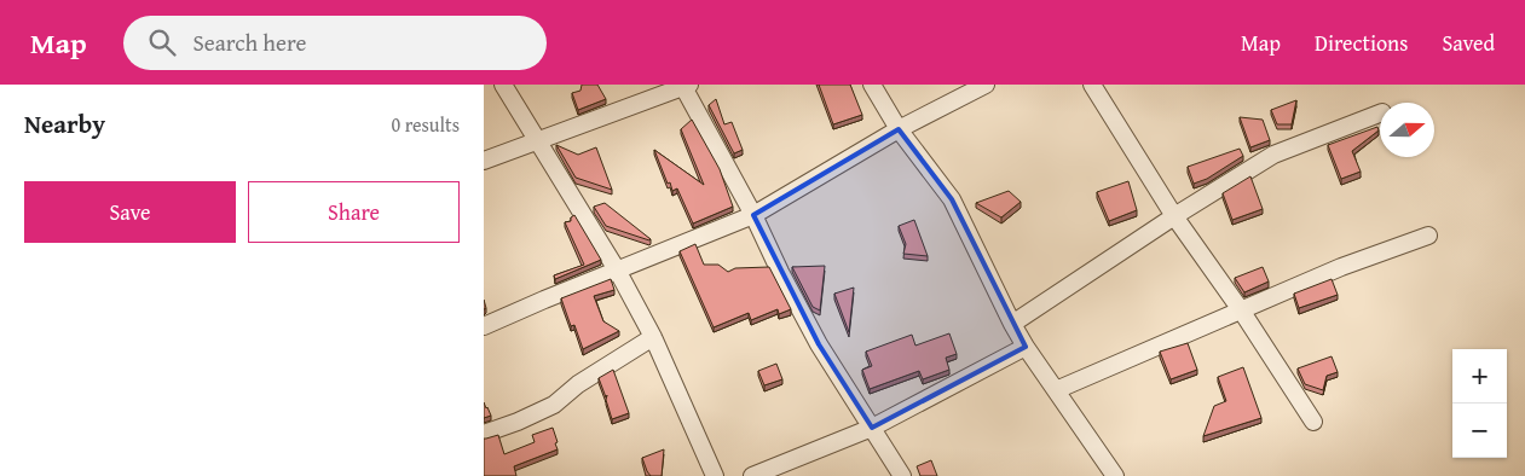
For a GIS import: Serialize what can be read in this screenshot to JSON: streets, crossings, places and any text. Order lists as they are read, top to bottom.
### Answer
{
  "north": "right",
  "page": {
    "header": "Map",
    "search": "Search here",
    "nav": ["Map", "Directions", "Saved"],
    "heading": ["Nearby", "0 results"],
    "buttons": ["Save", "Share"],
    "map_buttons": ["+", "−"]
  }
}
